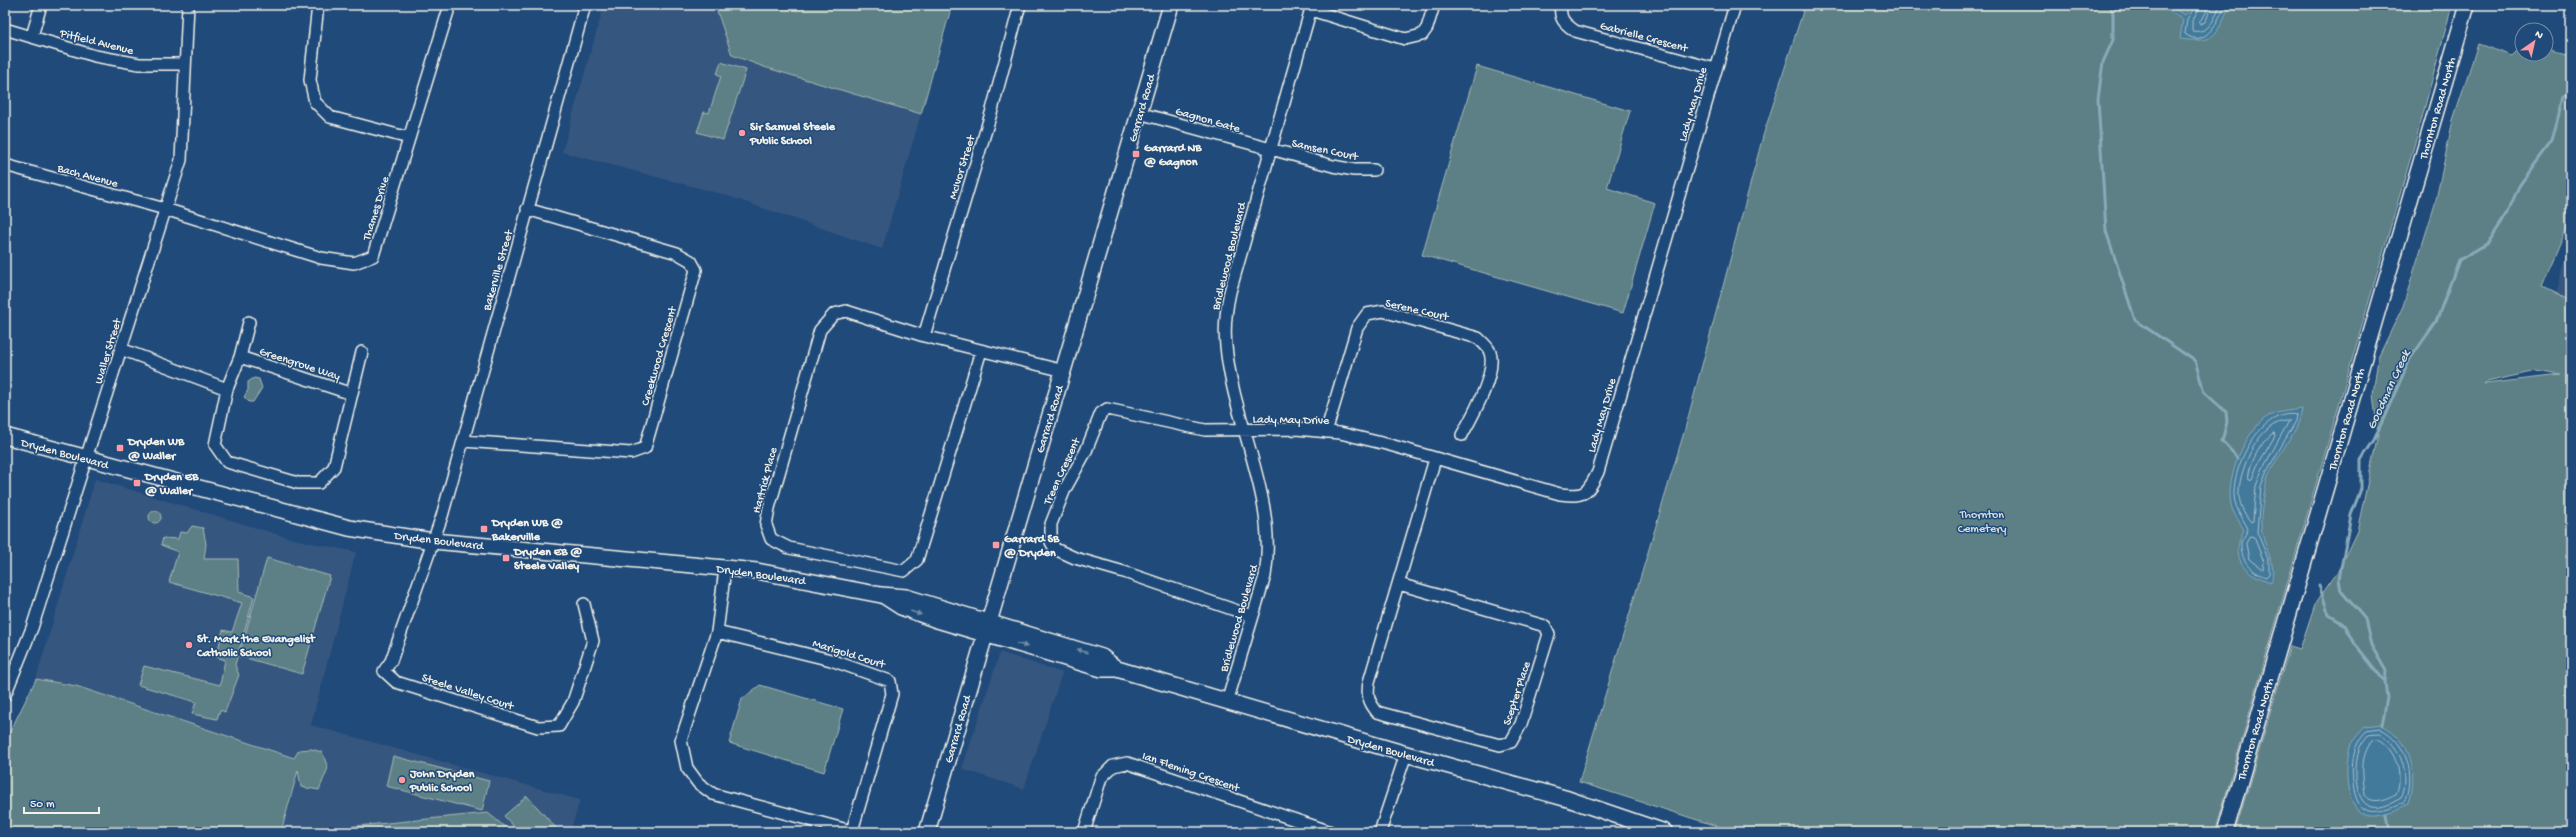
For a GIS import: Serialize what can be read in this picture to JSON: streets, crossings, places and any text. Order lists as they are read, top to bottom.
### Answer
{
  "streets": {
    "street": [
      "Gabrielle Crescent",
      "Pitfield Avenue",
      "Lady May Drive",
      "Garrard Road",
      "Thornton Road North",
      "Gagnon Gate",
      "Samsen Court",
      "McIvor Street",
      "Bach Avenue",
      "Thames Drive",
      "Bridlewood Boulevard",
      "Bakerville Street",
      "Serene Court",
      "Waller Street",
      "Creekwood Crescent",
      "Greengrove Way",
      "Dryden Boulevard",
      "Treen Crescent",
      "Hartrick Place",
      "Marigold Court",
      "Steele Valley Court",
      "Scepter Place",
      "Ian Fleming Crescent"
    ]
  },
  "crossings": [
    ["Gabrielle Crescent", "Lady May Drive"],
    ["Pitfield Avenue", "Waller Street"],
    ["Lady May Drive", "Bridlewood Boulevard"],
    ["Lady May Drive", "Serene Court"],
    ["Lady May Drive", "Treen Crescent"],
    ["Lady May Drive", "Scepter Place"],
    ["Garrard Road", "Gagnon Gate"],
    ["Garrard Road", "Dryden Boulevard"],
    ["Garrard Road", "Hartrick Place"],
    ["Gagnon Gate", "Samsen Court"],
    ["Gagnon Gate", "Bridlewood Boulevard"],
    ["Samsen Court", "Bridlewood Boulevard"],
    ["McIvor Street", "Hartrick Place"],
    ["Bach Avenue", "Thames Drive"],
    ["Bach Avenue", "Waller Street"],
    ["Thames Drive", "Waller Street"],
    ["Bridlewood Boulevard", "Dryden Boulevard"],
    ["Bridlewood Boulevard", "Treen Crescent"],
    ["Bakerville Street", "Creekwood Crescent"],
    ["Bakerville Street", "Dryden Boulevard"],
    ["Bakerville Street", "Steele Valley Court"],
    ["Waller Street", "Dryden Boulevard"],
    ["Dryden Boulevard", "Marigold Court"],
    ["Dryden Boulevard", "Steele Valley Court"]
  ],
  "water": ["Goodman Creek"],
  "parks": ["Thornton Cemetery"],
  "places": {
    "other": ["Sir Samuel Steele Public School", "St. Mark the Evangelist Catholic School", "John Dryden Public School"],
    "transit": [
      "Garrard NB @ Gagnon",
      "Dryden WB @ Waller",
      "Dryden EB @ Waller",
      "Dryden WB @ Bakerville",
      "Garrard SB @ Dryden",
      "Dryden EB @ Steele Valley"
    ]
  },
  "scale_bar": "50 m",
  "north": "top right"
}
